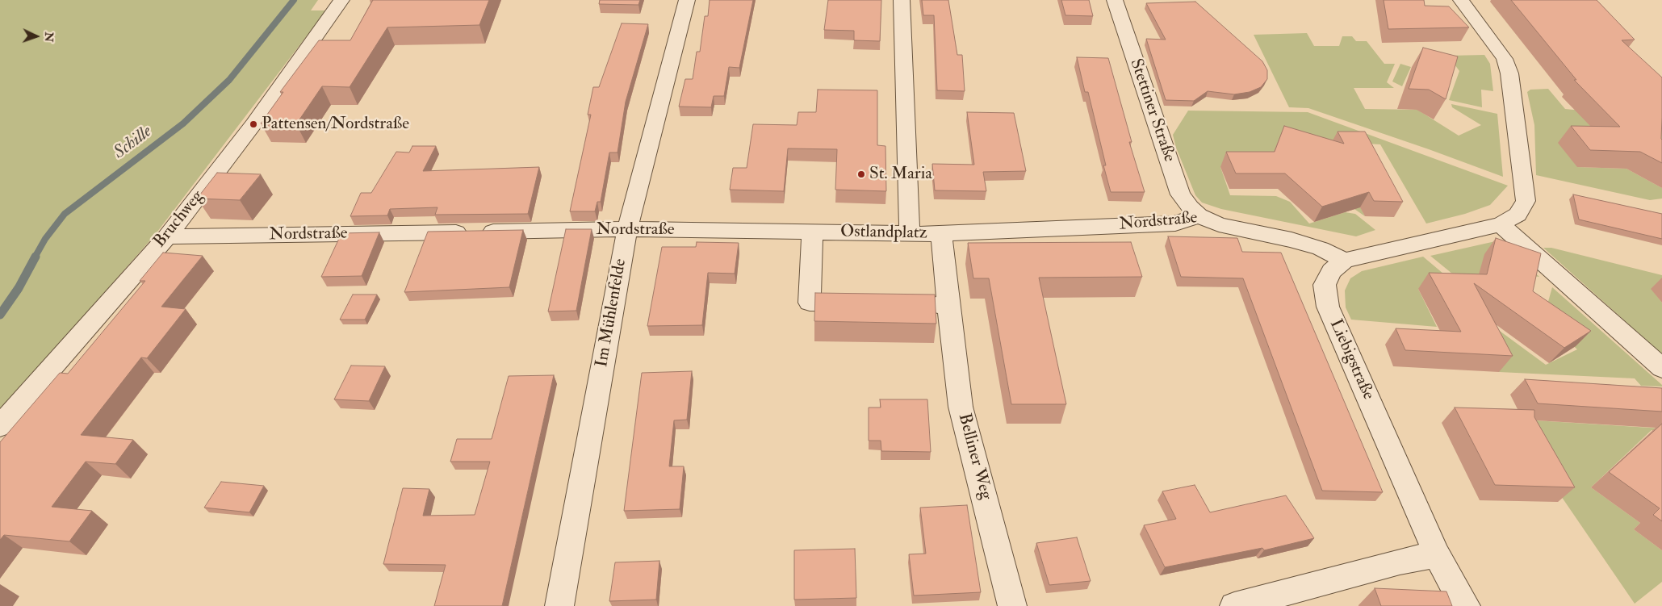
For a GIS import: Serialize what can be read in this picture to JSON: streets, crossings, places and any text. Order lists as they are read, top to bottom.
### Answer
{
  "streets": {
    "street": [
      "Stettiner Straße",
      "Bruchweg",
      "Nordstraße",
      "Ostlandplatz",
      "Im Mühlenfelde",
      "Liebigstraße",
      "Belliner Weg"
    ]
  },
  "crossings": [
    ["Stettiner Straße", "Nordstraße"],
    ["Bruchweg", "Nordstraße"],
    ["Nordstraße", "Ostlandplatz"],
    ["Nordstraße", "Im Mühlenfelde"],
    ["Nordstraße", "Liebigstraße"],
    ["Ostlandplatz", "Belliner Weg"]
  ],
  "water": ["Schille"],
  "places": ["Pattensen/Nordstraße", "St. Maria"],
  "north": "right"
}
